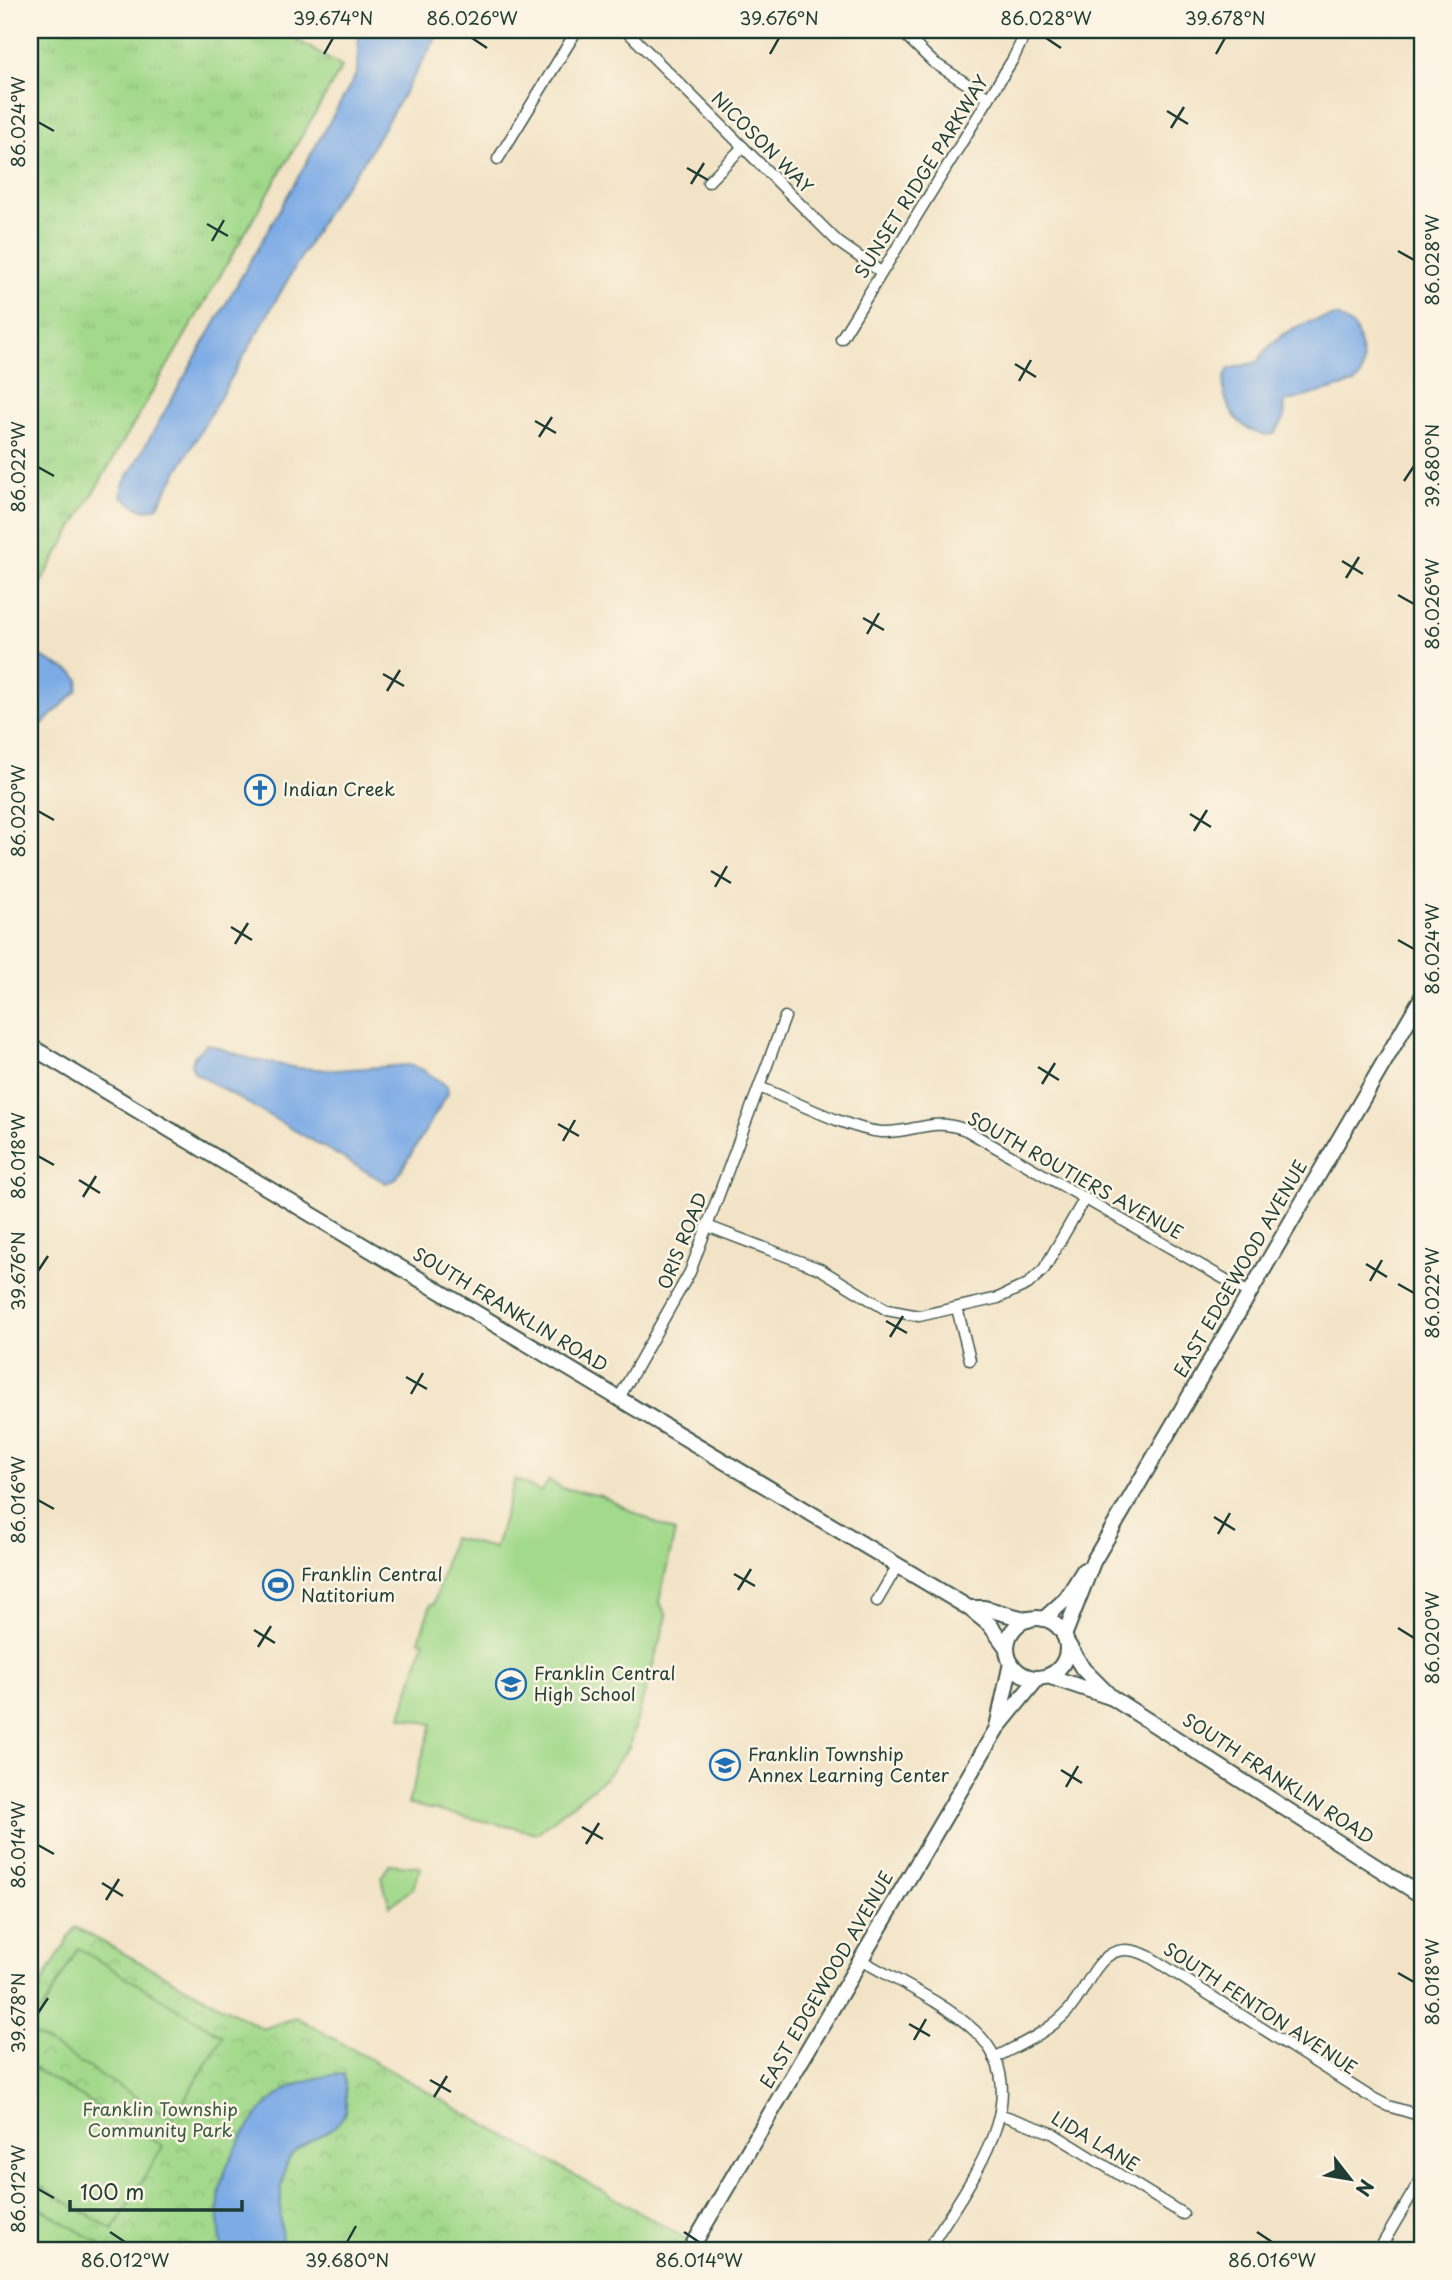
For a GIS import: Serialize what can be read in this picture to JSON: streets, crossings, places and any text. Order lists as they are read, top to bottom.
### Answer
{
  "streets": {
    "main road": ["EAST EDGEWOOD AVENUE", "SOUTH FRANKLIN ROAD"],
    "street": [
      "NICOSON WAY",
      "SUNSET RIDGE PARKWAY",
      "SOUTH ROUTIERS AVENUE",
      "ORIS ROAD",
      "SOUTH FENTON AVENUE",
      "LIDA LANE"
    ]
  },
  "crossings": [
    ["NICOSON WAY", "SUNSET RIDGE PARKWAY"],
    ["SOUTH ROUTIERS AVENUE", "ORIS ROAD"],
    ["SOUTH ROUTIERS AVENUE", "EAST EDGEWOOD AVENUE"],
    ["ORIS ROAD", "SOUTH FRANKLIN ROAD"]
  ],
  "parks": ["Franklin Township Community Park"],
  "places": {
    "church": ["Indian Creek"],
    "sports": ["Franklin Central Natitorium"],
    "school or university": ["Franklin Central High School", "Franklin Township Annex Learning Center"]
  },
  "scale_bar": "100 m",
  "north": "bottom right",
  "coordinates": [
    "39.674°N",
    "86.026°W",
    "39.676°N",
    "86.028°W",
    "39.678°N",
    "86.024°W",
    "39.680°N",
    "86.022°W",
    "86.020°W",
    "86.018°W",
    "86.016°W",
    "86.014°W",
    "86.012°W"
  ]
}
